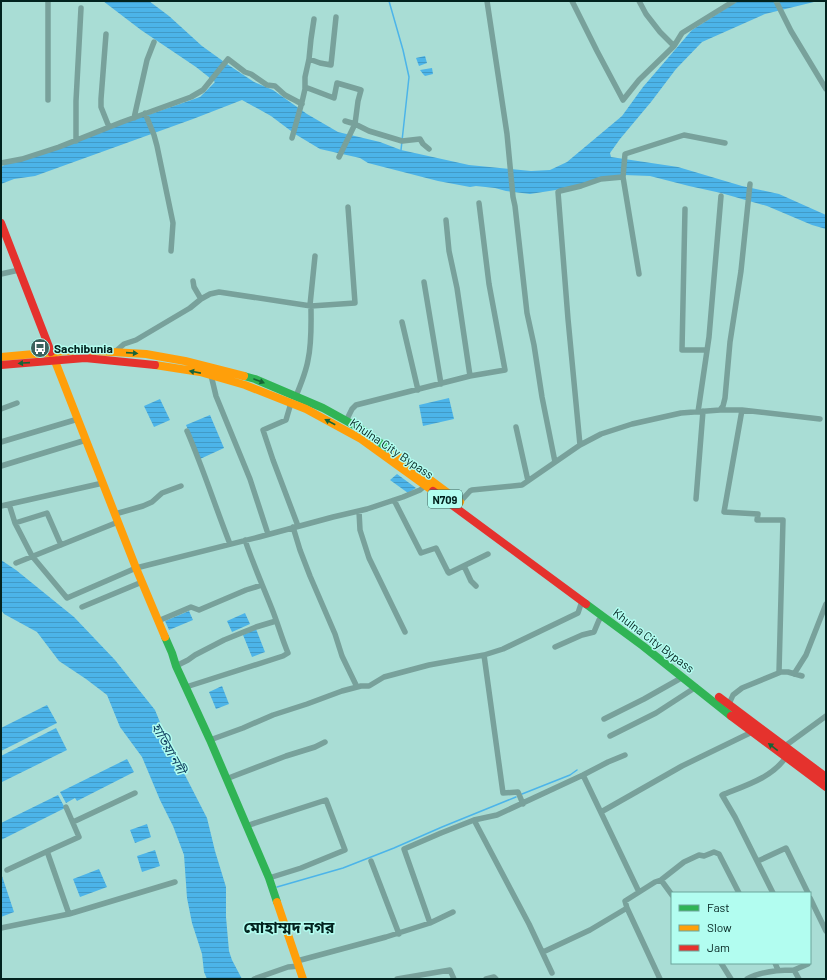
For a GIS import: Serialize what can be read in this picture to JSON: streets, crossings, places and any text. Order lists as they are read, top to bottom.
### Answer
{
  "streets": {
    "main road": ["Khulna City Bypass", "N709"]
  },
  "districts": ["মোহাম্মদ নগর"],
  "water": ["হাতিয়া নদী"],
  "places": {
    "bus stop": ["Sachibunia"]
  },
  "legend": ["Fast", "Slow", "Jam"]
}
